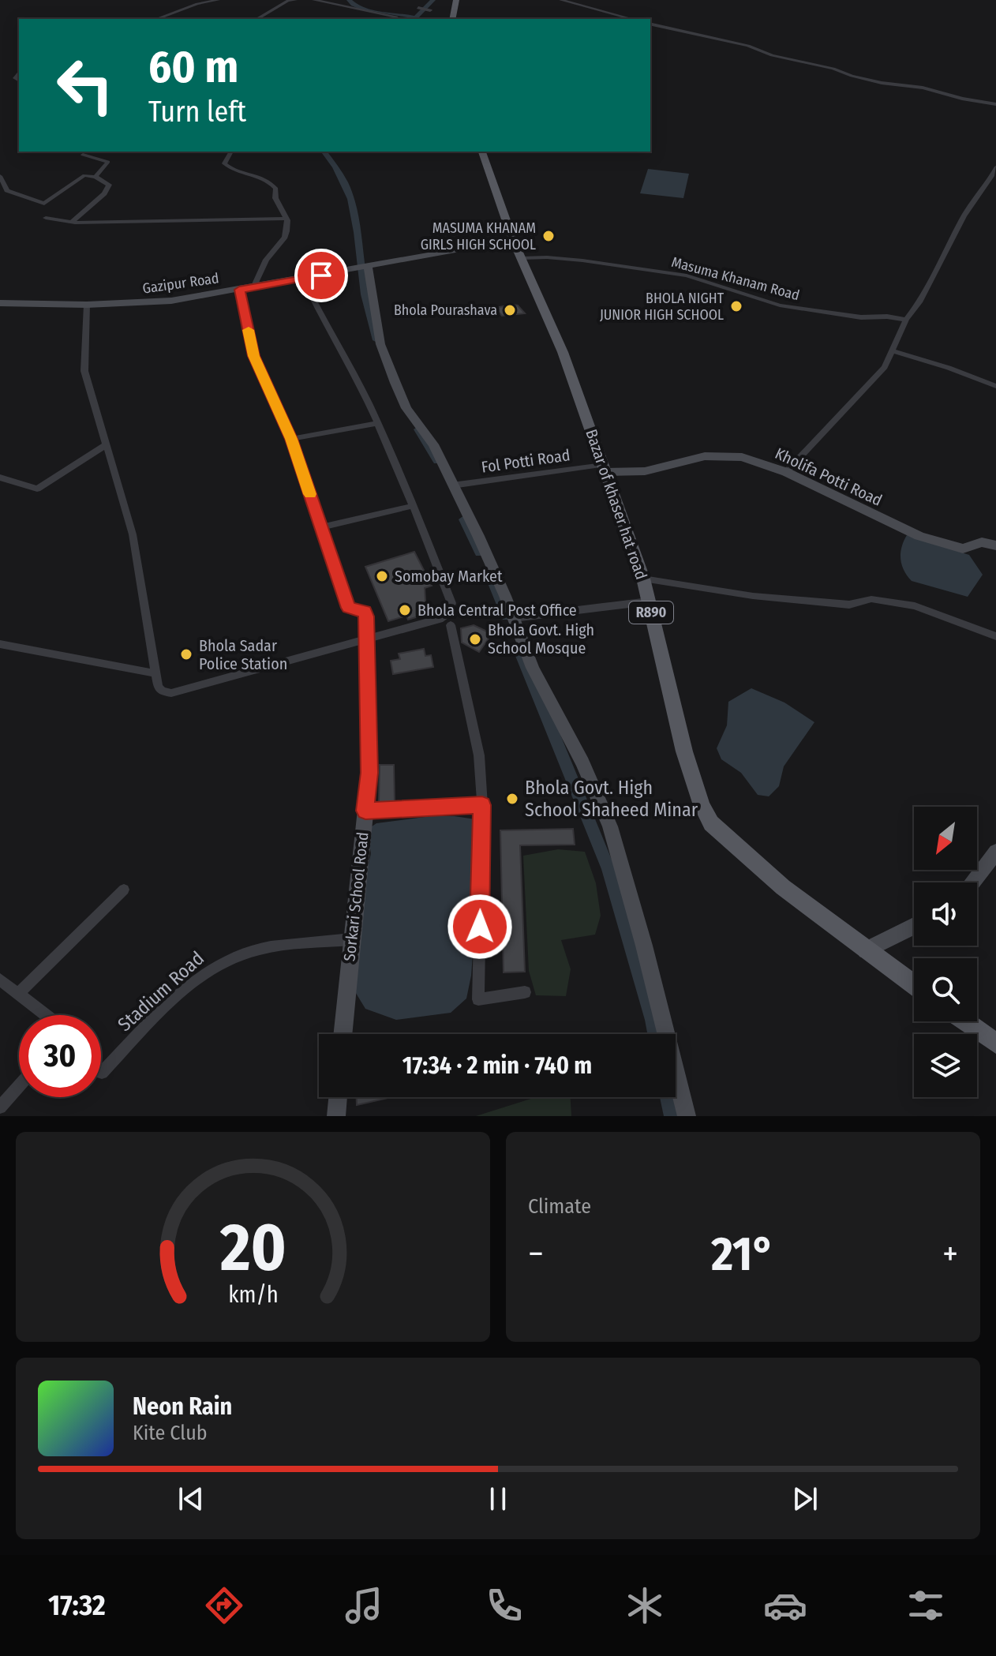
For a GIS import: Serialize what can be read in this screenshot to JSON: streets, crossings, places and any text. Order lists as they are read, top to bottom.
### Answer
{
  "streets": {
    "main road": ["Bazar of khaser hat road", "R890"],
    "street": [
      "Masuma Khanam Road",
      "Gazipur Road",
      "Fol Potti Road",
      "Kholifa Potti Road",
      "Sorkari School Road",
      "Stadium Road"
    ]
  },
  "crossings": [
    ["Masuma Khanam Road", "Bazar of khaser hat road"],
    ["Gazipur Road", "Bazar of khaser hat road"],
    ["Gazipur Road", "Sorkari School Road"],
    ["Fol Potti Road", "Kholifa Potti Road"],
    ["Fol Potti Road", "Bazar of khaser hat road"],
    ["Kholifa Potti Road", "Bazar of khaser hat road"],
    ["Sorkari School Road", "Stadium Road"]
  ],
  "places": [
    "MASUMA KHANAM GIRLS HIGH SCHOOL",
    "BHOLA NIGHT JUNIOR HIGH SCHOOL",
    "Bhola Pourashava",
    "Somobay Market",
    "Bhola Central Post Office",
    "Bhola Govt. High School Mosque",
    "Bhola Sadar Police Station",
    "Bhola Govt. High School Shaheed Minar"
  ],
  "north": "bottom left",
  "page": {
    "turn": ["60 m", "Turn left"],
    "limit": "30",
    "trip": "17:34 · 2 min · 740 m",
    "tile": "Climate",
    "heat": ["−", "21°", "+"],
    "song": ["Neon Rain", "Kite Club"],
    "tabs": "17:32",
    "gauge": ["20", "km/h"]
  }
}
